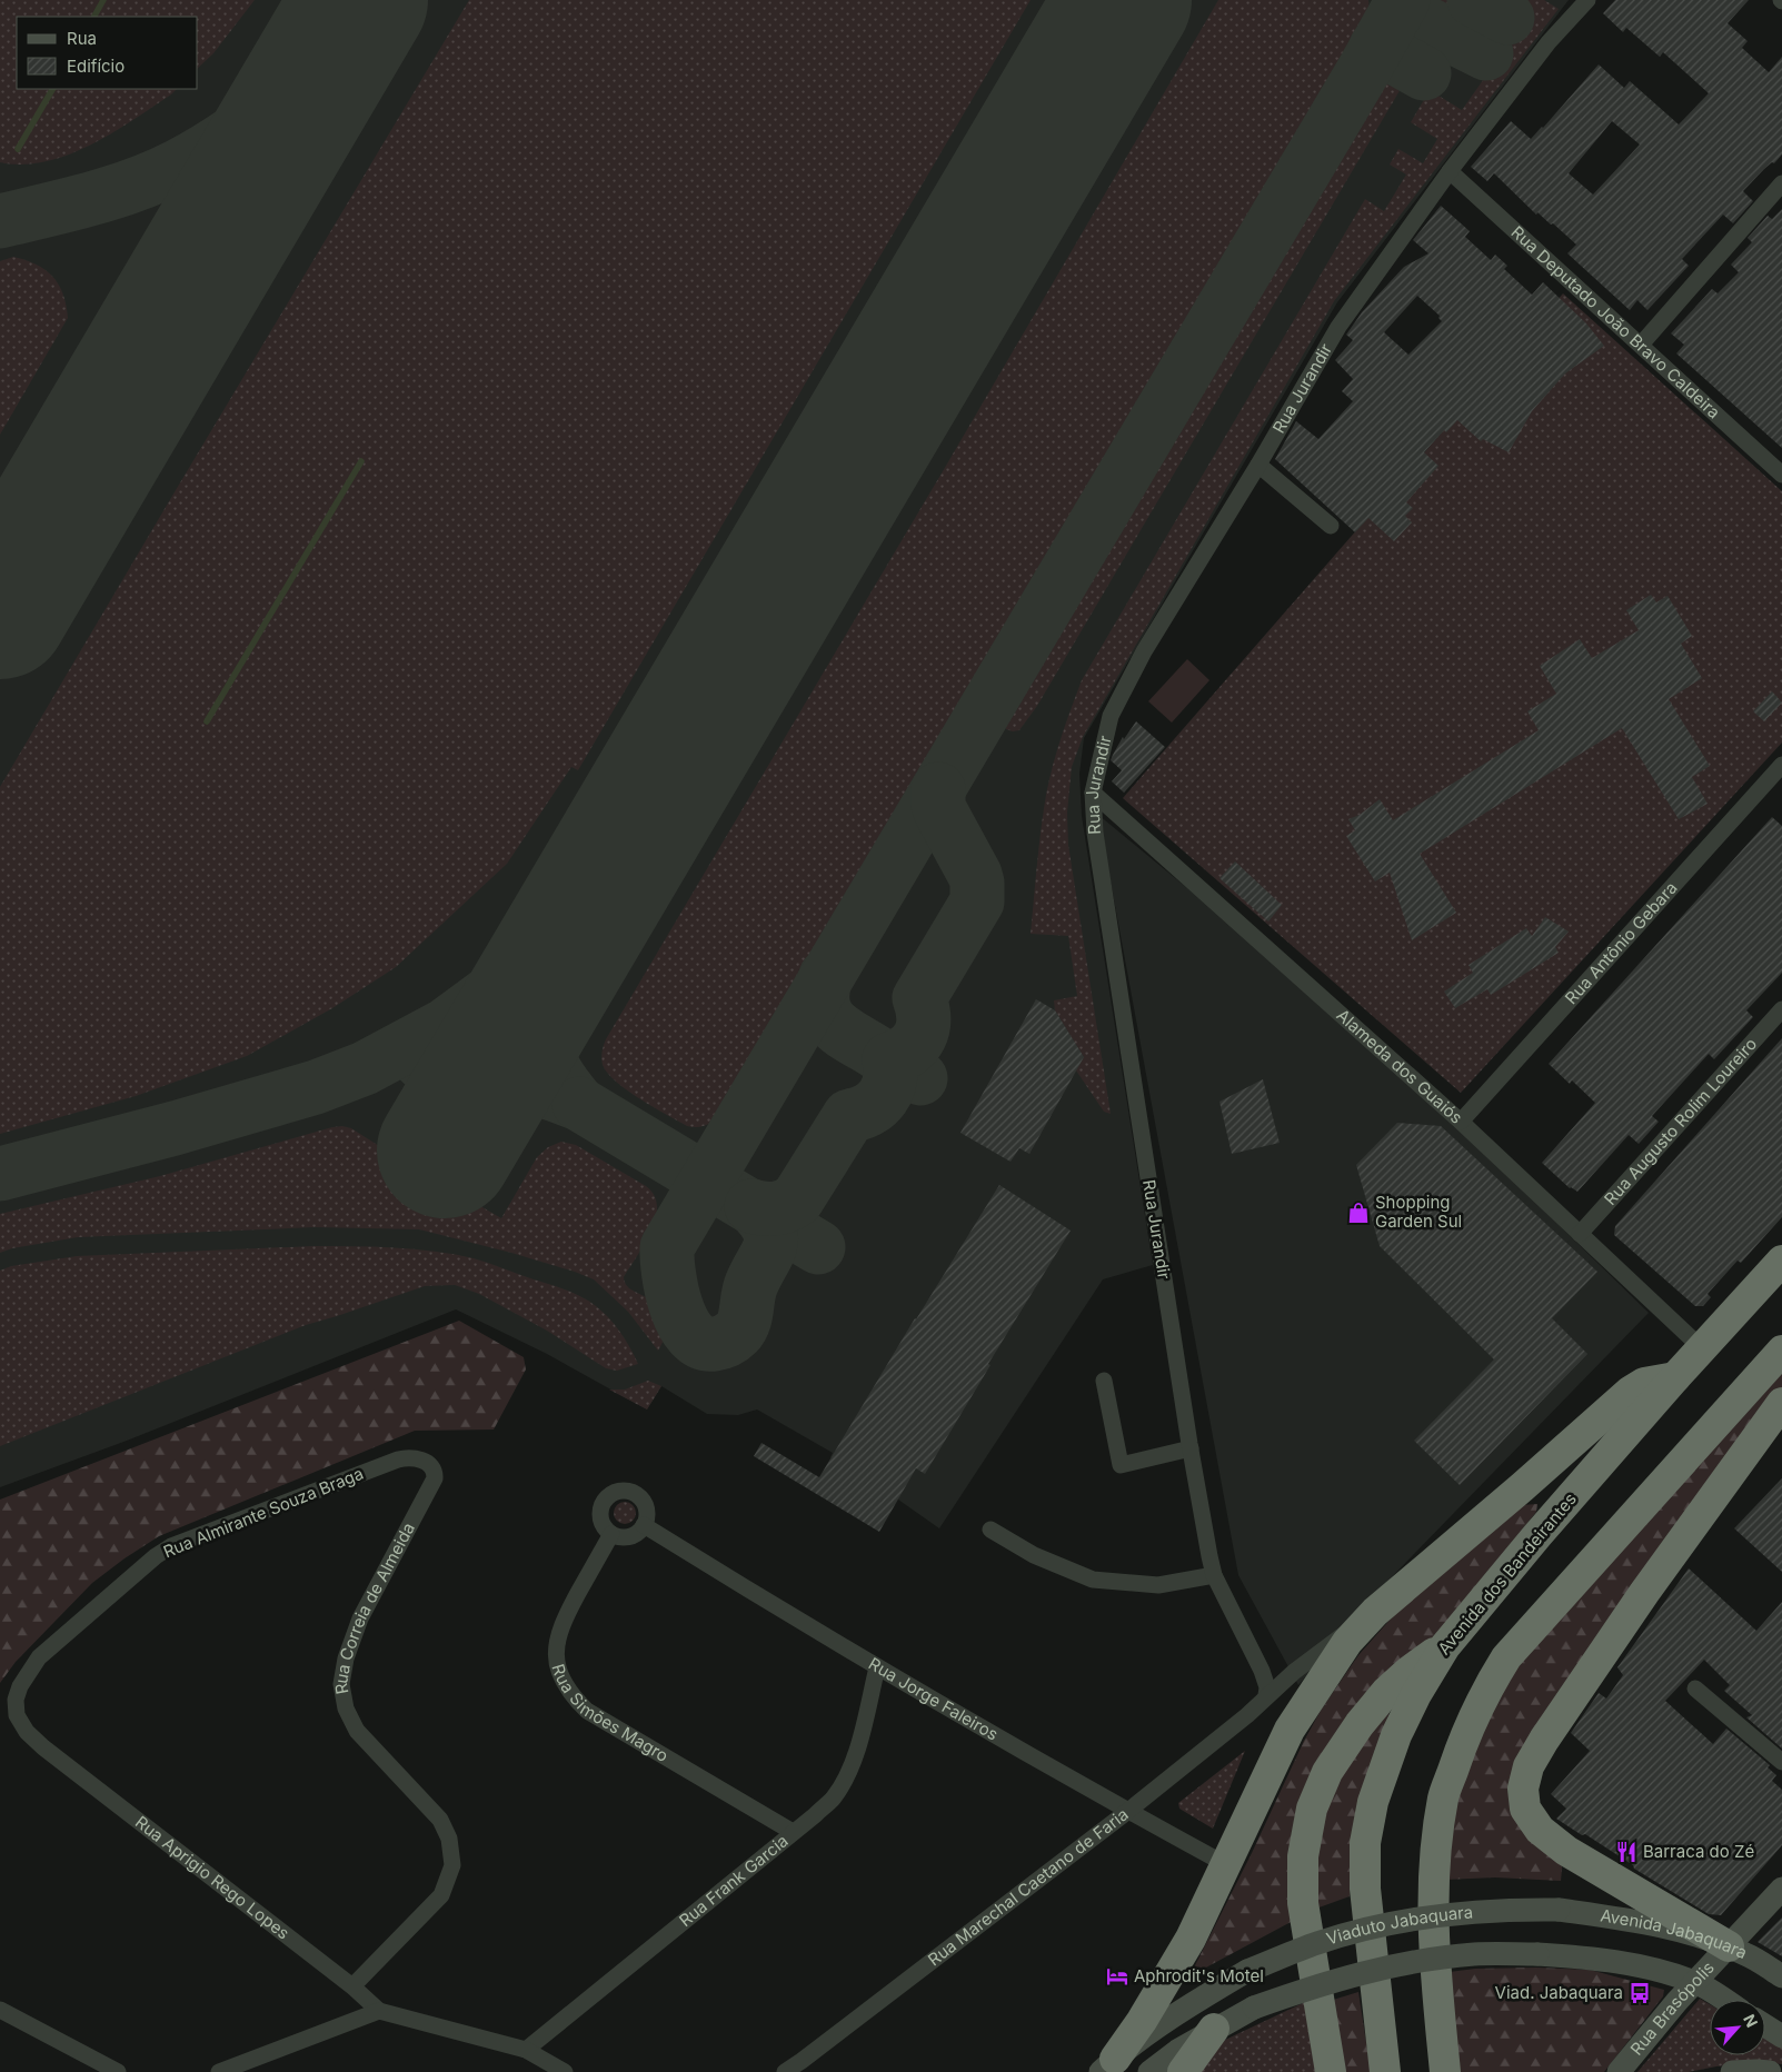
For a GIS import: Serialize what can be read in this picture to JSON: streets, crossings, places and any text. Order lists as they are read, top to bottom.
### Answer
{
  "streets": {
    "highway": ["Avenida dos Bandeirantes"],
    "main road": ["Viaduto Jabaquara", "Avenida Jabaquara", "Rua Brasópolis"],
    "street": [
      "Rua Deputado João Bravo Caldeira",
      "Rua Jurandir",
      "Rua Antônio Gebara",
      "Alameda dos Guaiós",
      "Rua Augusto Rolim Loureiro",
      "Rua Almirante Souza Braga",
      "Rua Correia de Almeida",
      "Rua Jorge Faleiros",
      "Rua Simões Magro",
      "Rua Aprigio Rego Lopes",
      "Rua Frank Garcia",
      "Rua Marechal Caetano de Faria"
    ]
  },
  "crossings": [
    ["Rua Deputado João Bravo Caldeira", "Rua Jurandir"],
    ["Rua Jurandir", "Alameda dos Guaiós"],
    ["Rua Jurandir", "Rua Marechal Caetano de Faria"],
    ["Rua Antônio Gebara", "Alameda dos Guaiós"],
    ["Alameda dos Guaiós", "Rua Augusto Rolim Loureiro"],
    ["Alameda dos Guaiós", "Avenida dos Bandeirantes"],
    ["Rua Almirante Souza Braga", "Rua Correia de Almeida"],
    ["Rua Almirante Souza Braga", "Rua Aprigio Rego Lopes"],
    ["Rua Correia de Almeida", "Rua Aprigio Rego Lopes"],
    ["Rua Jorge Faleiros", "Rua Simões Magro"],
    ["Rua Jorge Faleiros", "Rua Frank Garcia"],
    ["Rua Jorge Faleiros", "Rua Marechal Caetano de Faria"],
    ["Rua Simões Magro", "Rua Frank Garcia"],
    ["Viaduto Jabaquara", "Avenida Jabaquara"],
    ["Avenida Jabaquara", "Rua Brasópolis"]
  ],
  "places": {
    "shop": ["Shopping Garden Sul"],
    "restaurant": ["Barraca do Zé"],
    "hotel": ["Aphrodit's Motel"],
    "bus stop": ["Viad. Jabaquara"]
  },
  "legend": ["Rua", "Edifício"],
  "north": "top right"
}
